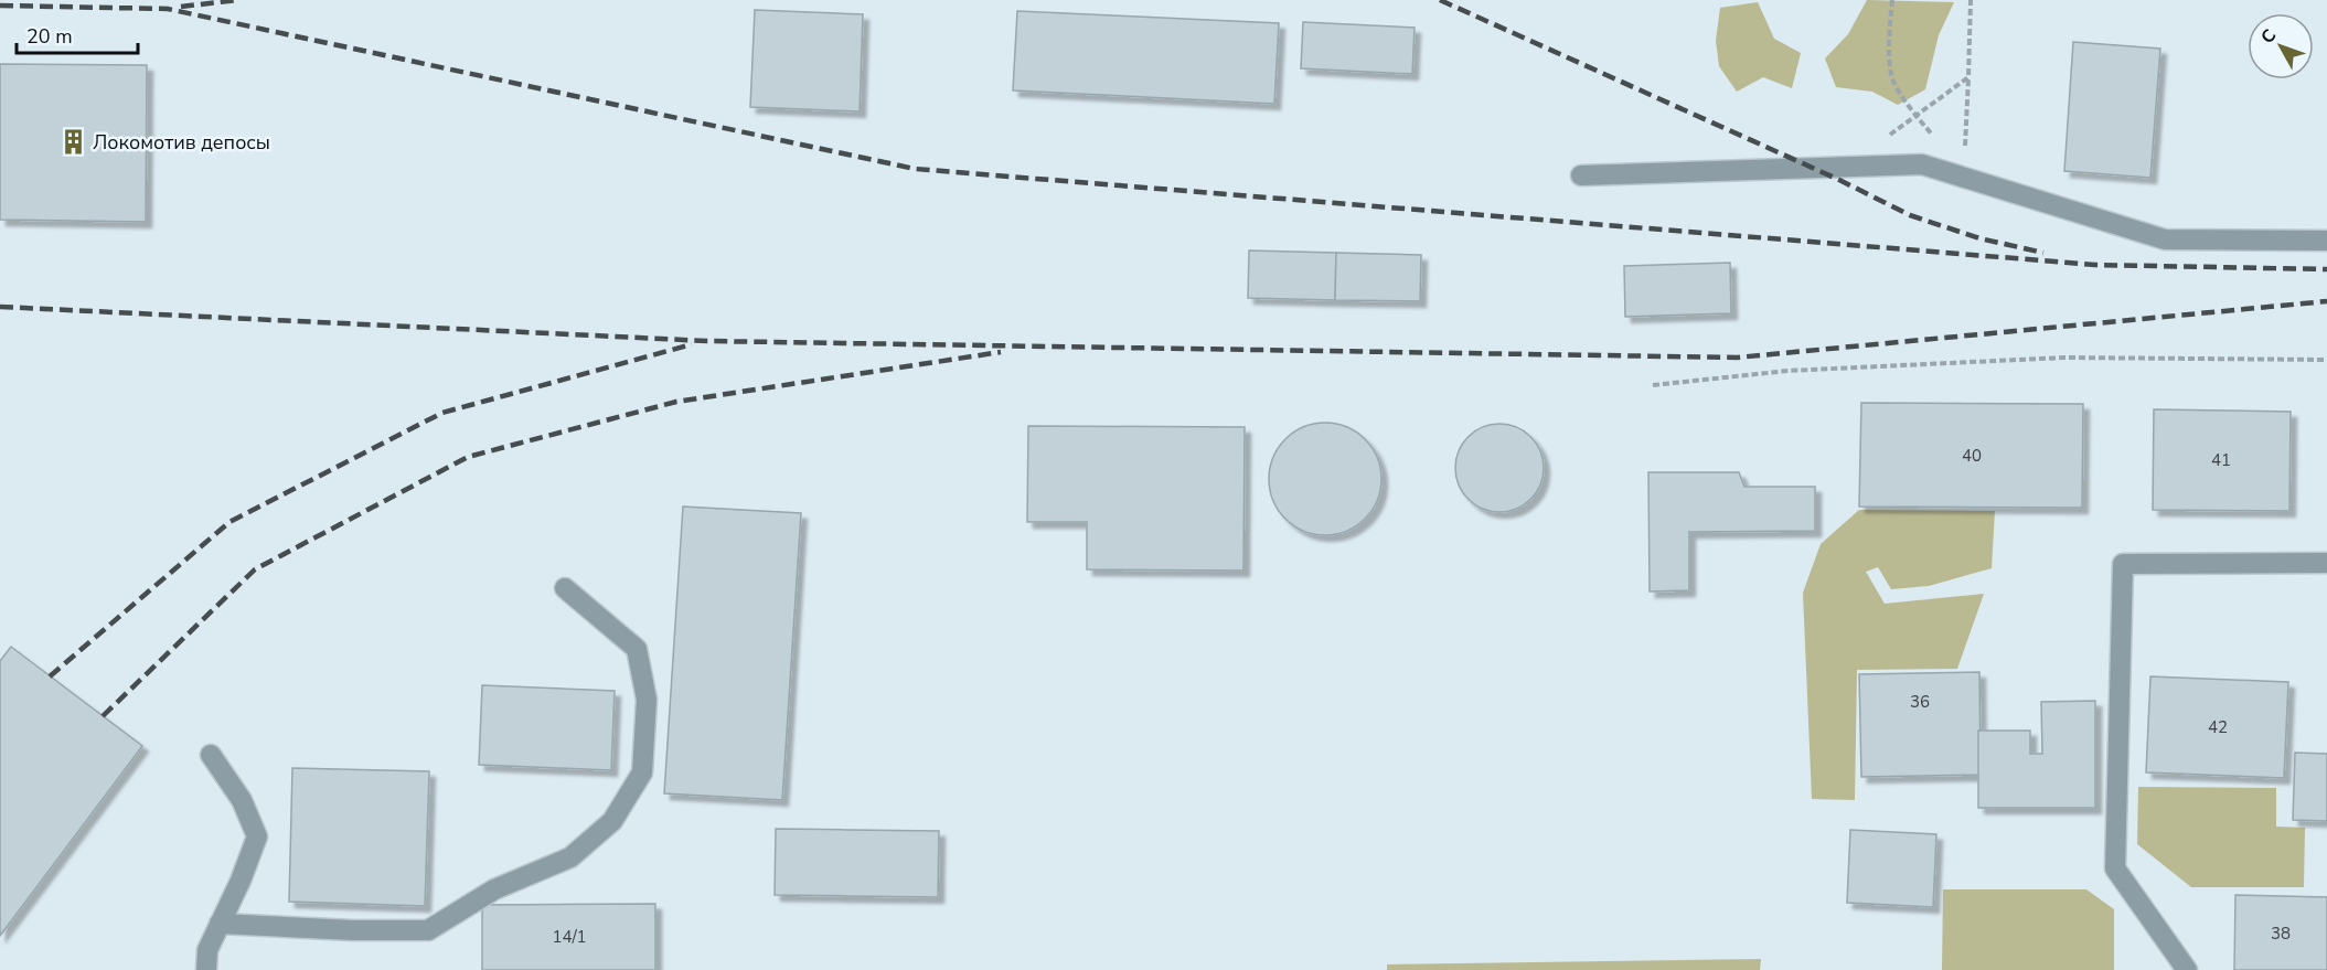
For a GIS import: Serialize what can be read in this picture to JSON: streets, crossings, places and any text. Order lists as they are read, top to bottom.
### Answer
{
  "places": {
    "building": ["Локомотив депосы"]
  },
  "house_numbers": [
    "40",
    "41",
    "36",
    "42",
    "38",
    "14/1"
  ],
  "scale_bar": "20 m",
  "north": "top left"
}
